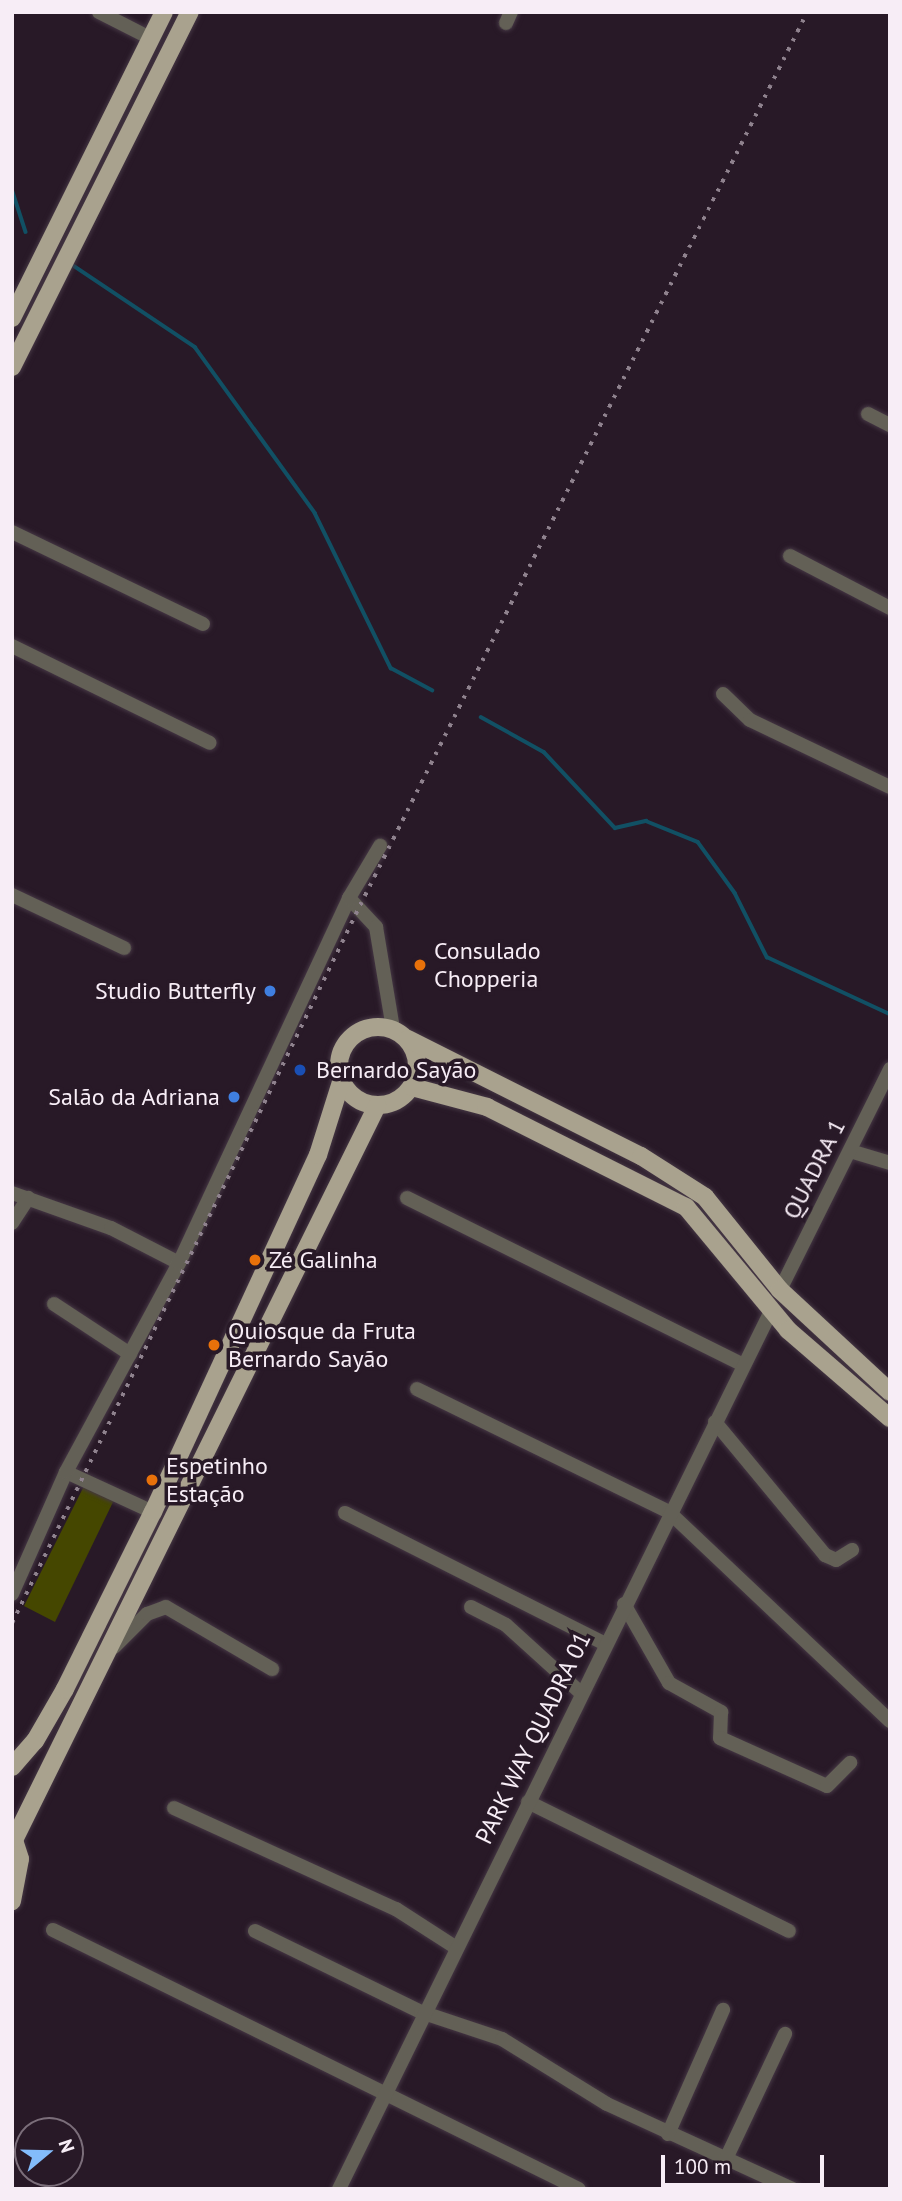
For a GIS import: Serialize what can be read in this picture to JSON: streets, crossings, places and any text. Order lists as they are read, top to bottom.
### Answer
{
  "streets": {
    "street": ["QUADRA 1", "PARK WAY QUADRA 01"]
  },
  "places": [
    "Consulado Chopperia",
    "Studio Butterfly",
    "Bernardo Sayão",
    "Salão da Adriana",
    "Zé Galinha",
    "Quiosque da Fruta Bernardo Sayão",
    "Espetinho Estação"
  ],
  "scale_bar": "100 m",
  "north": "right"
}
